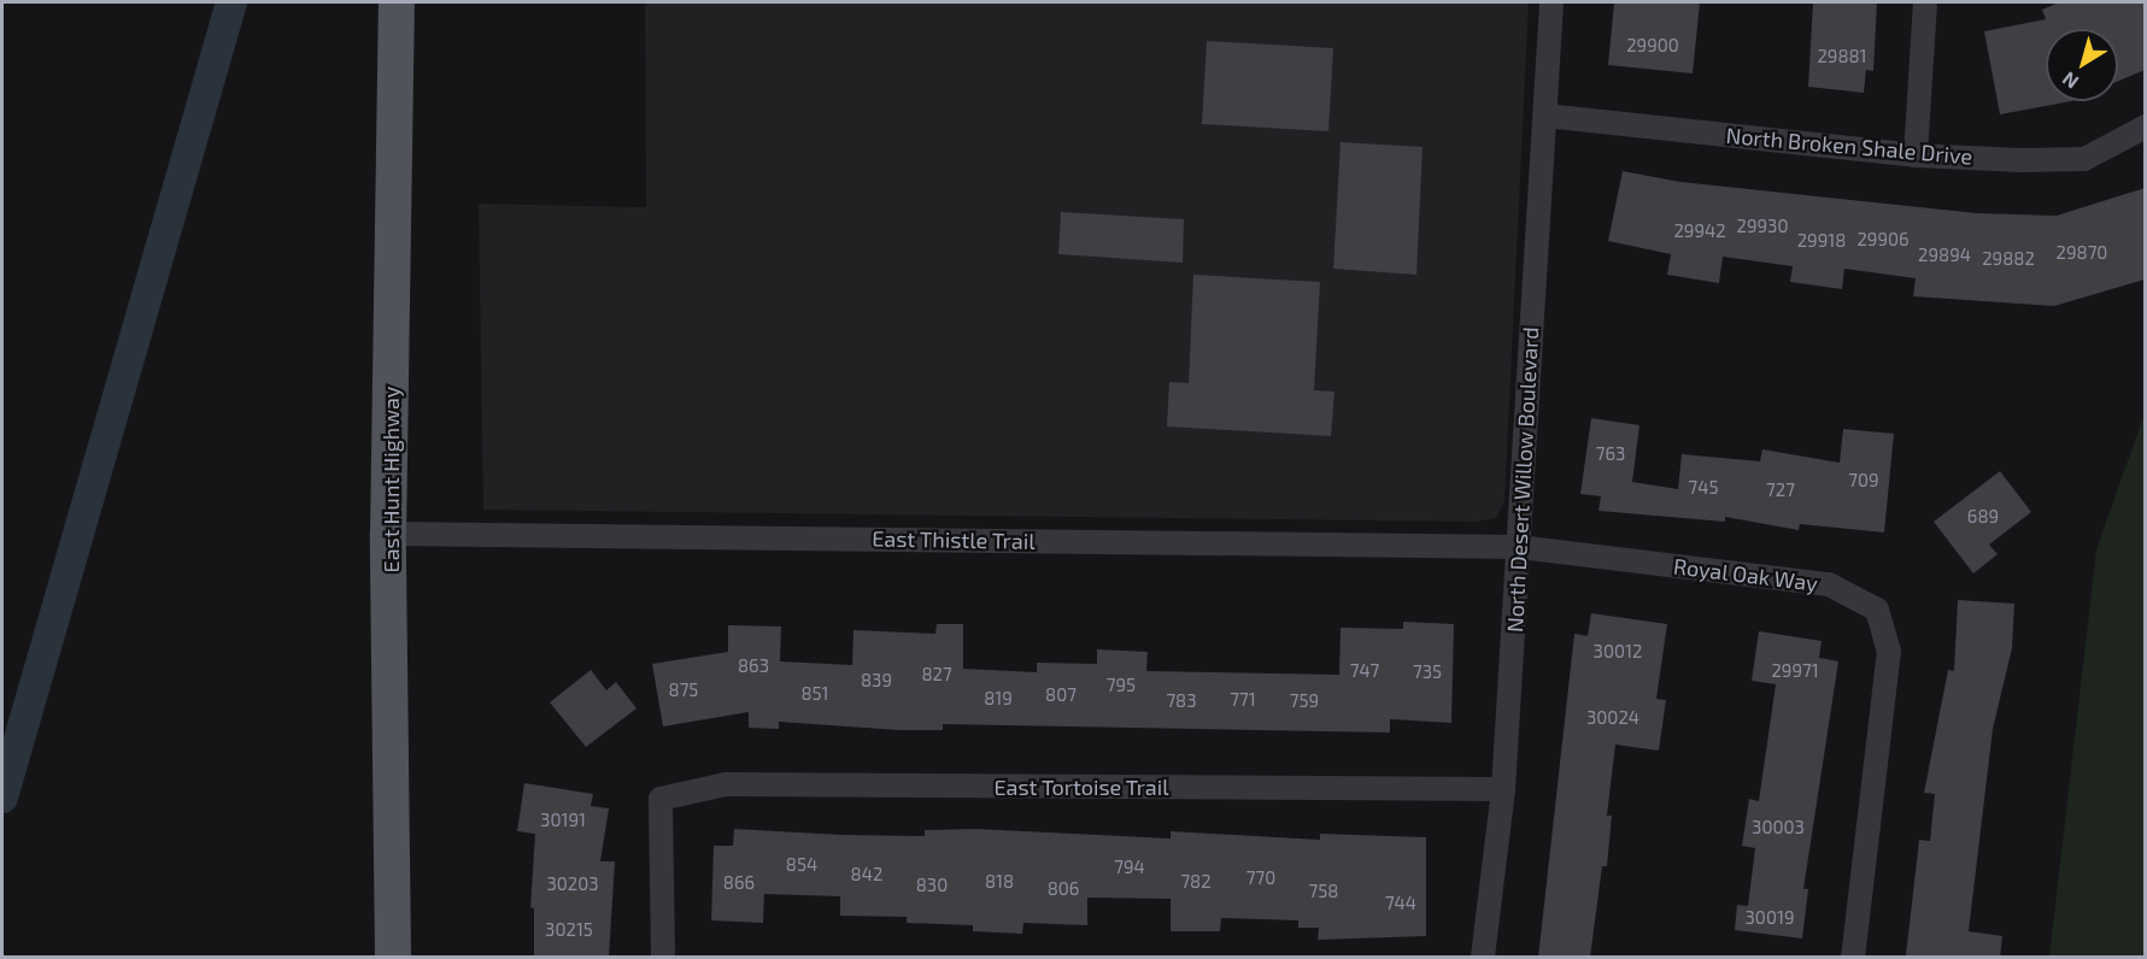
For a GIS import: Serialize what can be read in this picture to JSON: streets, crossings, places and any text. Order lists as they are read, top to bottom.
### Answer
{
  "streets": {
    "main road": ["East Hunt Highway"],
    "street": [
      "North Broken Shale Drive",
      "North Desert Willow Boulevard",
      "East Thistle Trail",
      "Royal Oak Way",
      "East Tortoise Trail"
    ]
  },
  "crossings": [
    ["North Broken Shale Drive", "North Desert Willow Boulevard"],
    ["East Hunt Highway", "East Thistle Trail"],
    ["North Desert Willow Boulevard", "East Thistle Trail"],
    ["North Desert Willow Boulevard", "Royal Oak Way"],
    ["North Desert Willow Boulevard", "East Tortoise Trail"],
    ["East Thistle Trail", "Royal Oak Way"]
  ],
  "house_numbers": [
    "29900",
    "29881",
    "29930",
    "29942",
    "29906",
    "29918",
    "29870",
    "29894",
    "29882",
    "763",
    "709",
    "745",
    "727",
    "689",
    "30012",
    "863",
    "747",
    "29971",
    "735",
    "827",
    "839",
    "795",
    "875",
    "851",
    "807",
    "819",
    "771",
    "783",
    "759",
    "30024",
    "30191",
    "30003",
    "854",
    "794",
    "842",
    "770",
    "818",
    "782",
    "866",
    "30203",
    "830",
    "806",
    "758",
    "744",
    "30019",
    "30215"
  ],
  "north": "bottom left"
}
